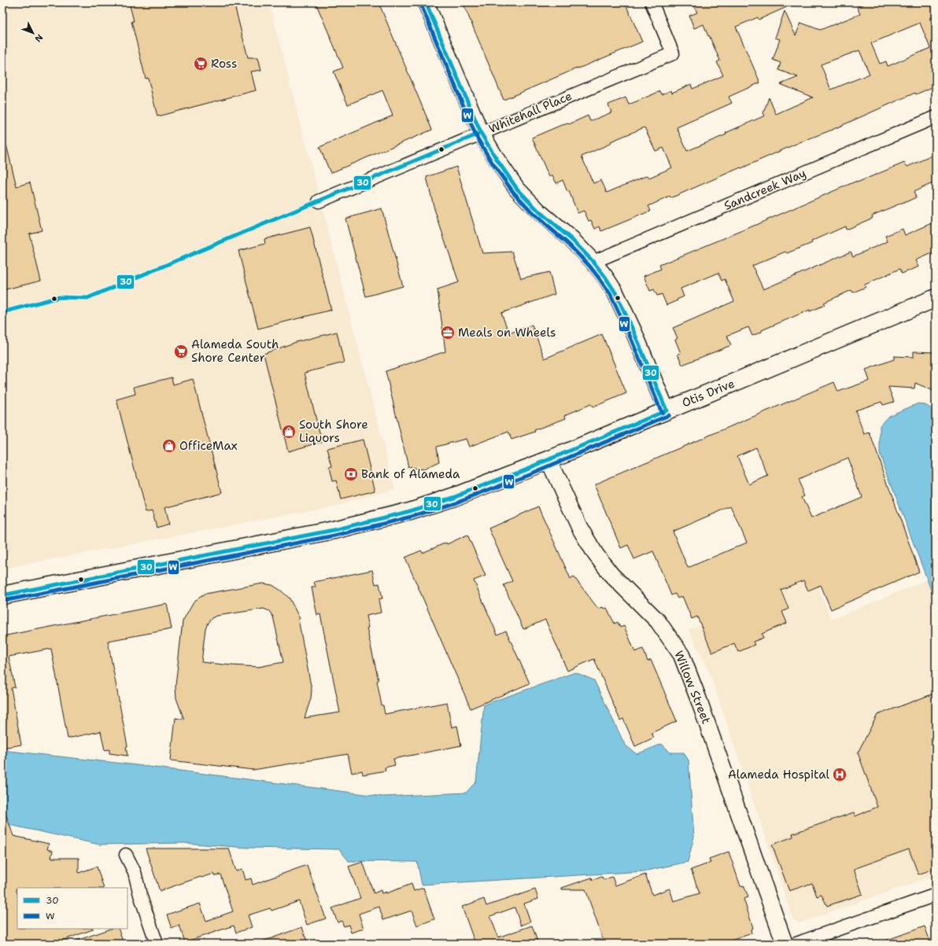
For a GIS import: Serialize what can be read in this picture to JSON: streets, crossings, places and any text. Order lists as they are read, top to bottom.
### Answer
{
  "streets": {
    "main road": ["Otis Drive"],
    "street": ["Whitehall Place", "Sandcreek Way", "Willow Street"]
  },
  "crossings": [
    ["Otis Drive", "Willow Street"]
  ],
  "places": {
    "supermarket": ["Ross", "Alameda South Shore Center"],
    "office": ["Meals on Wheels"],
    "shop": ["South Shore Liquors", "OfficeMax"],
    "bank": ["Bank of Alameda"],
    "hospital": ["Alameda Hospital"]
  },
  "lines": ["transit line 30", "transit line W"],
  "legend": ["30", "W"],
  "north": "bottom right"
}
